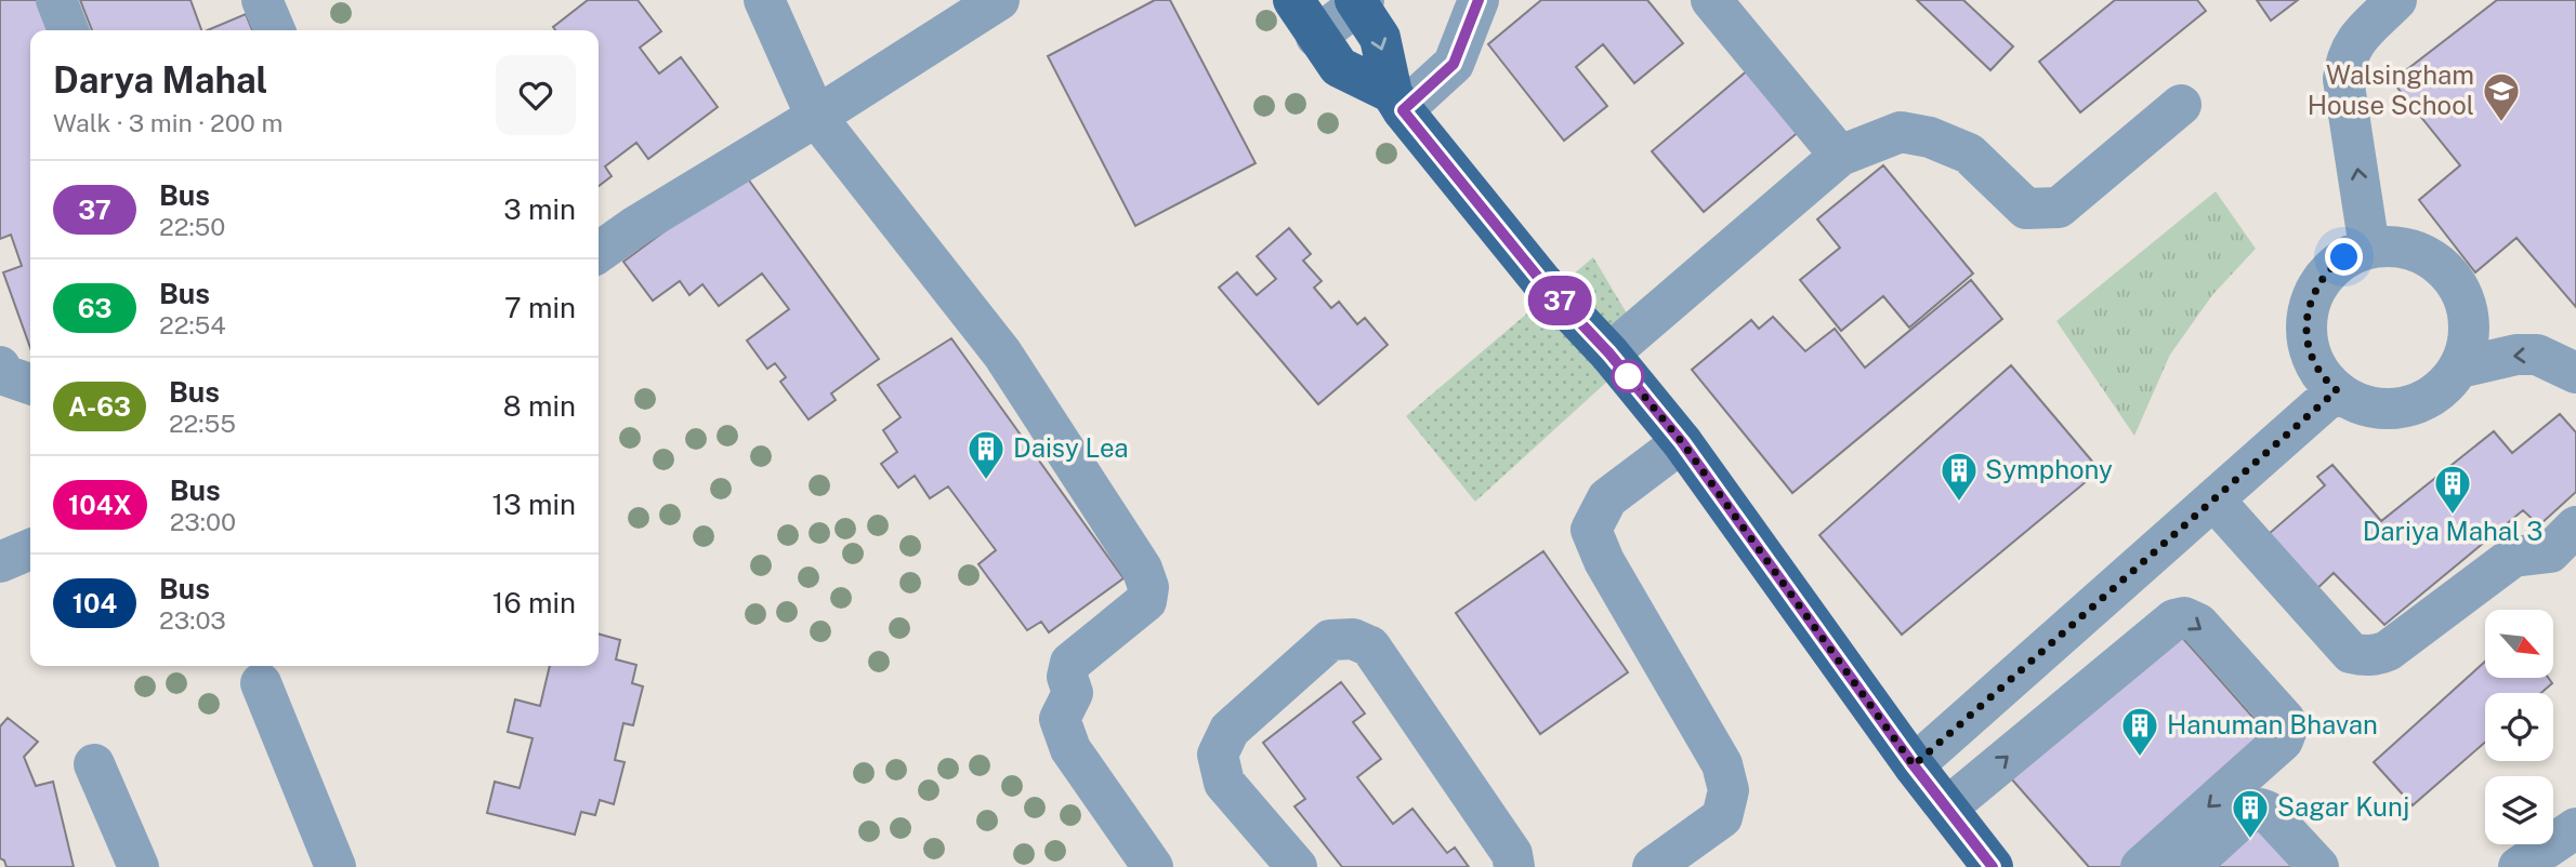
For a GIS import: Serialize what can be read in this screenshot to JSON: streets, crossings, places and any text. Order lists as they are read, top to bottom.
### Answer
{
  "places": {
    "school or university": ["Walsingham House School"],
    "building": [
      "Daisy Lea",
      "Symphony",
      "Dariya Mahal 3",
      "Hanuman Bhavan",
      "Sagar Kunj"
    ]
  },
  "lines": ["bus line 37"],
  "north": "bottom right",
  "page": {
    "on_map": "37",
    "heading": ["Darya Mahal", "Walk · 3 min · 200 m"],
    "list": [
      {
        "mark": "37",
        "name": "Bus",
        "note": "22:50",
        "value": "3 min"
      },
      {
        "mark": "63",
        "name": "Bus",
        "note": "22:54",
        "value": "7 min"
      },
      {
        "mark": "A-63",
        "name": "Bus",
        "note": "22:55",
        "value": "8 min"
      },
      {
        "mark": "104X",
        "name": "Bus",
        "note": "23:00",
        "value": "13 min"
      },
      {
        "mark": "104",
        "name": "Bus",
        "note": "23:03",
        "value": "16 min"
      }
    ]
  }
}
